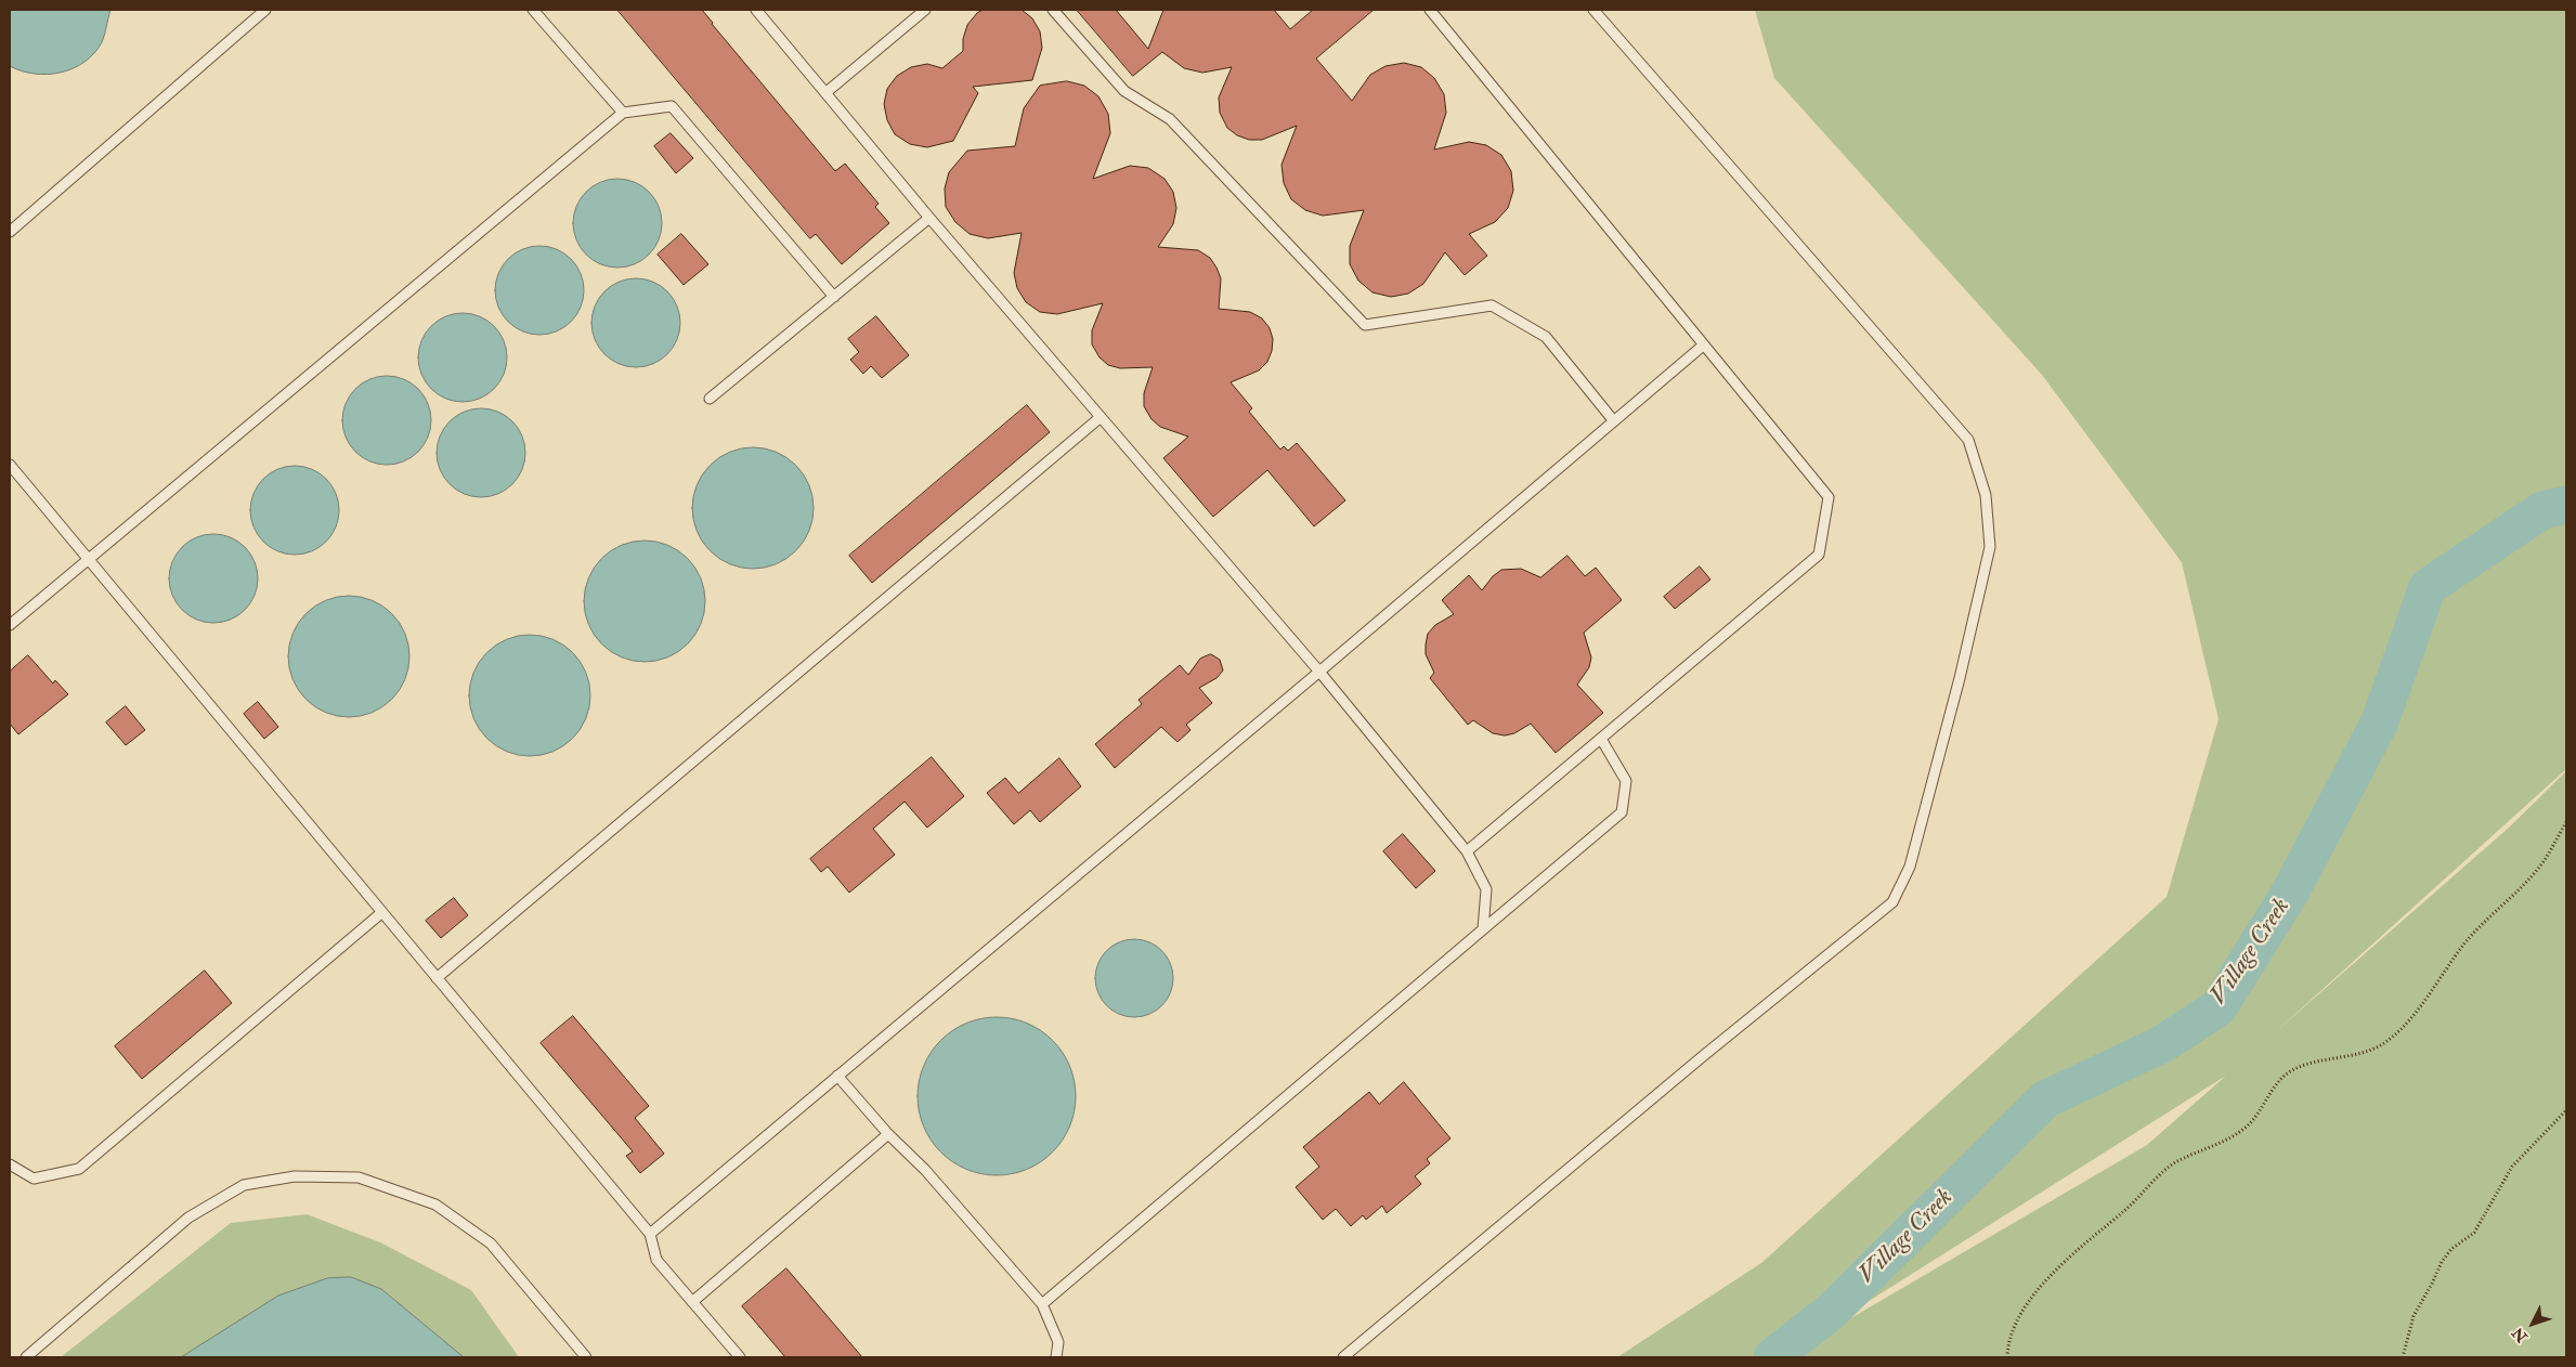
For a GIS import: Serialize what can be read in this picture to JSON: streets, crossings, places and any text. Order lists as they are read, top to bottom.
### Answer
{
  "water": ["Village Creek"],
  "north": "bottom left"
}
